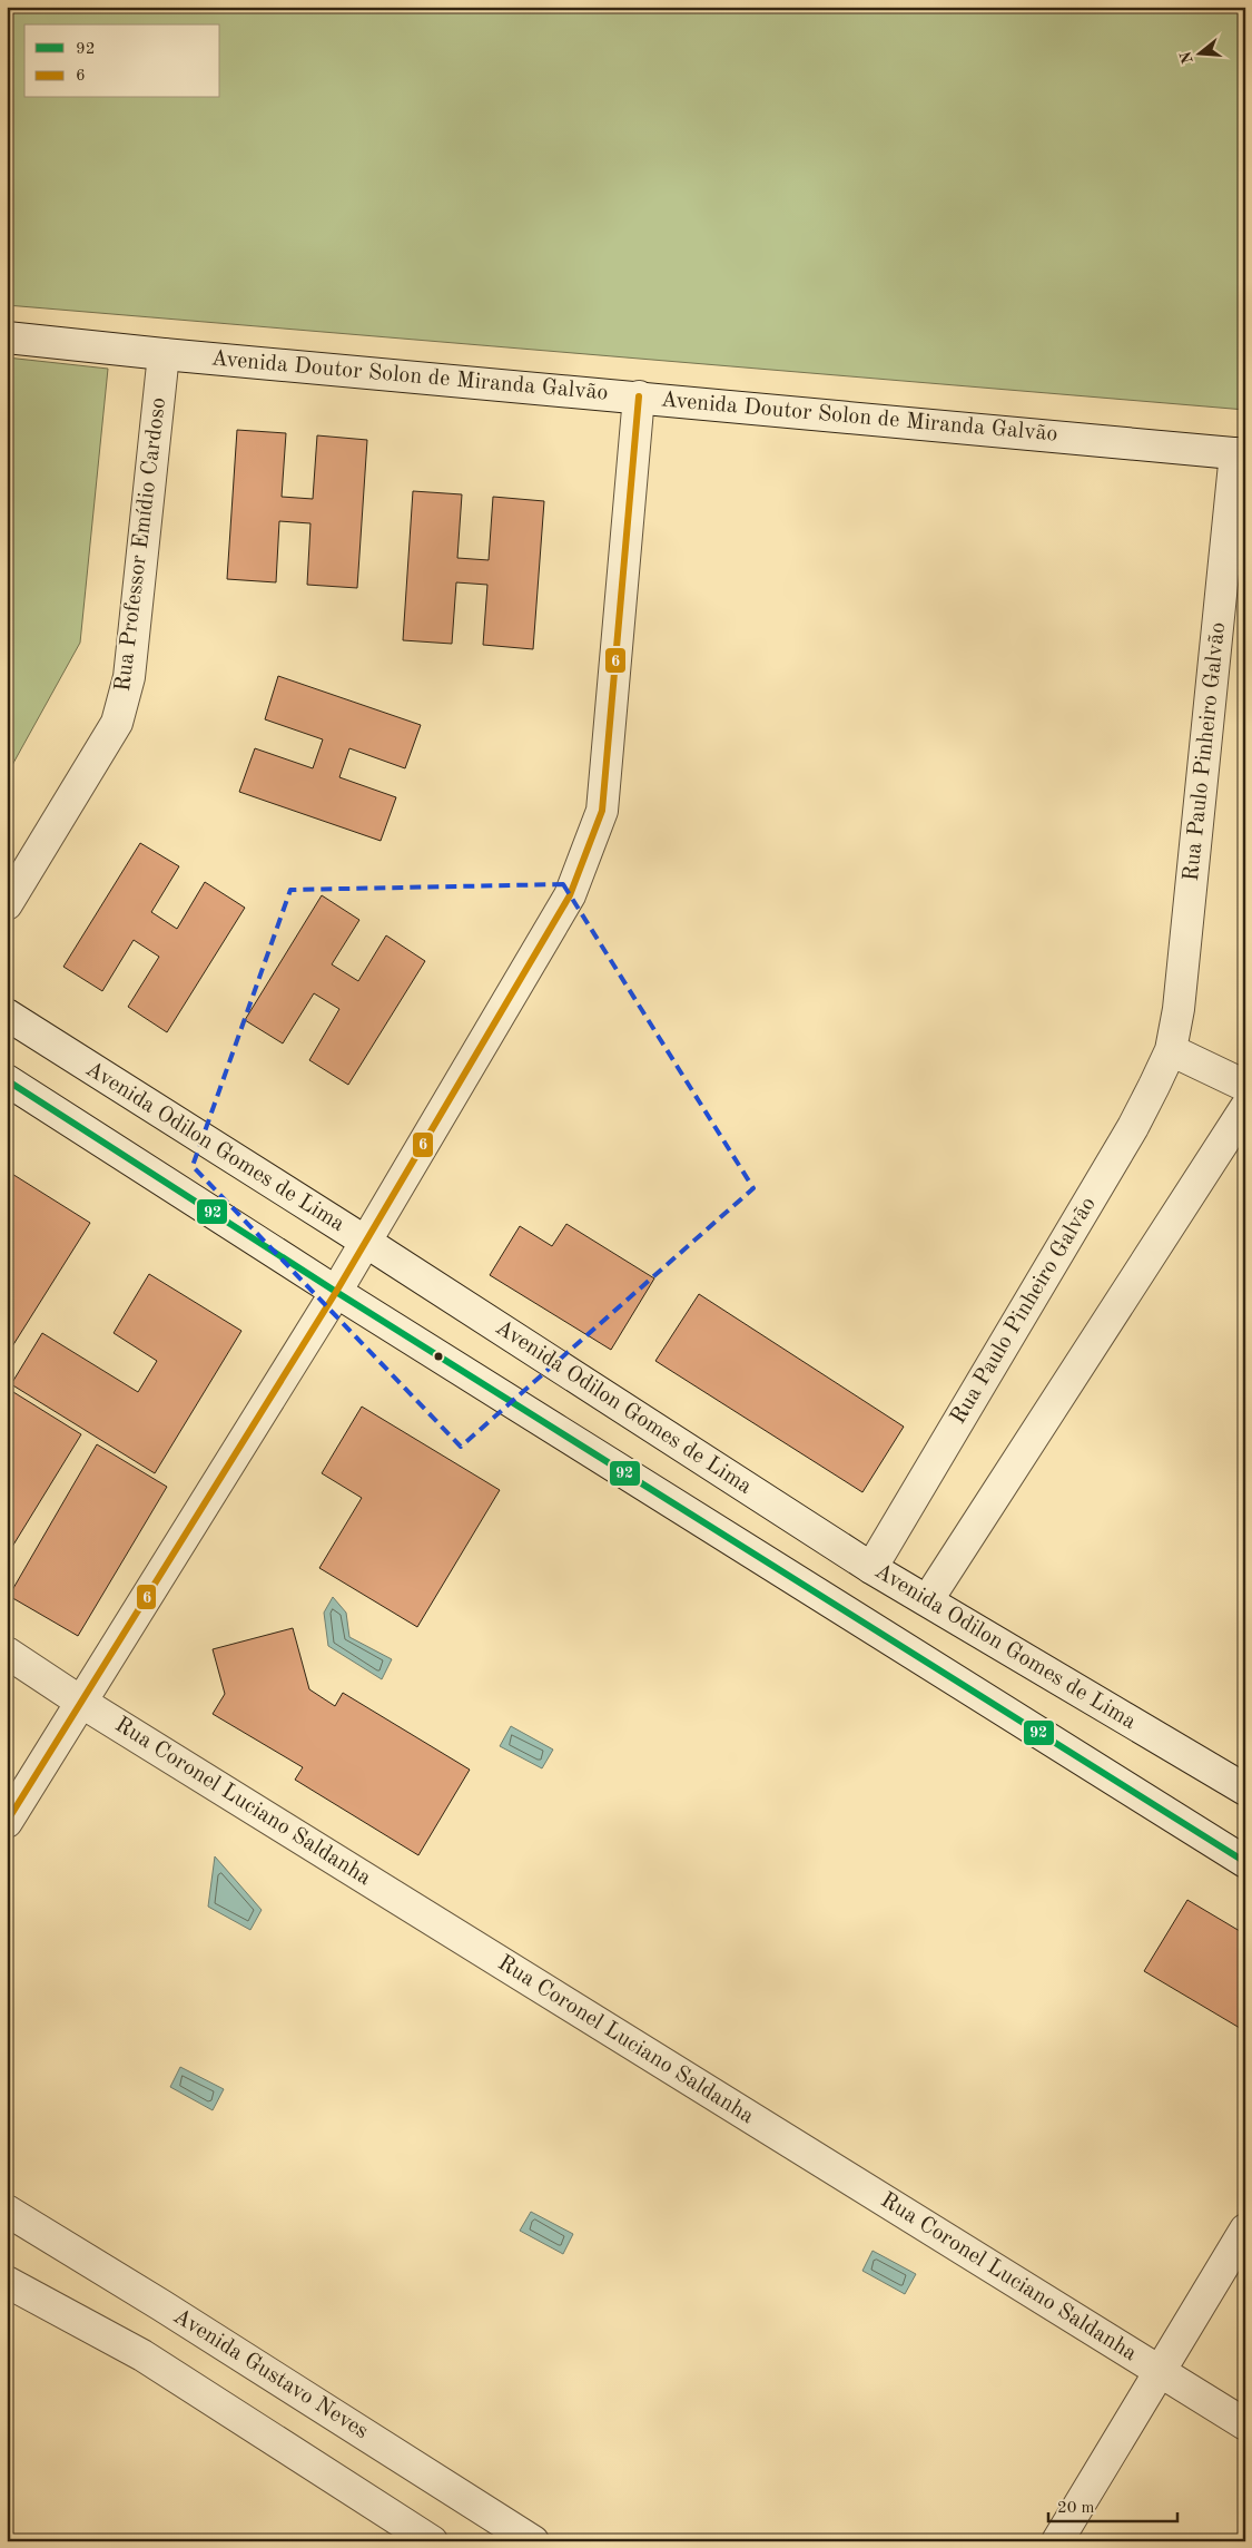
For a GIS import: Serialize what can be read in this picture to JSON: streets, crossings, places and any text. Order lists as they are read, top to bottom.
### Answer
{
  "streets": {
    "street": [
      "Avenida Doutor Solon de Miranda Galvão",
      "Rua Professor Emídio Cardoso",
      "Rua Paulo Pinheiro Galvão",
      "Avenida Odilon Gomes de Lima",
      "Rua Coronel Luciano Saldanha",
      "Avenida Gustavo Neves"
    ]
  },
  "crossings": [
    ["Avenida Doutor Solon de Miranda Galvão", "Rua Professor Emídio Cardoso"],
    ["Avenida Doutor Solon de Miranda Galvão", "Rua Paulo Pinheiro Galvão"],
    ["Rua Paulo Pinheiro Galvão", "Avenida Odilon Gomes de Lima"]
  ],
  "lines": ["transit line 6", "transit line 92"],
  "legend": ["92", "6"],
  "scale_bar": "20 m",
  "north": "left"
}
